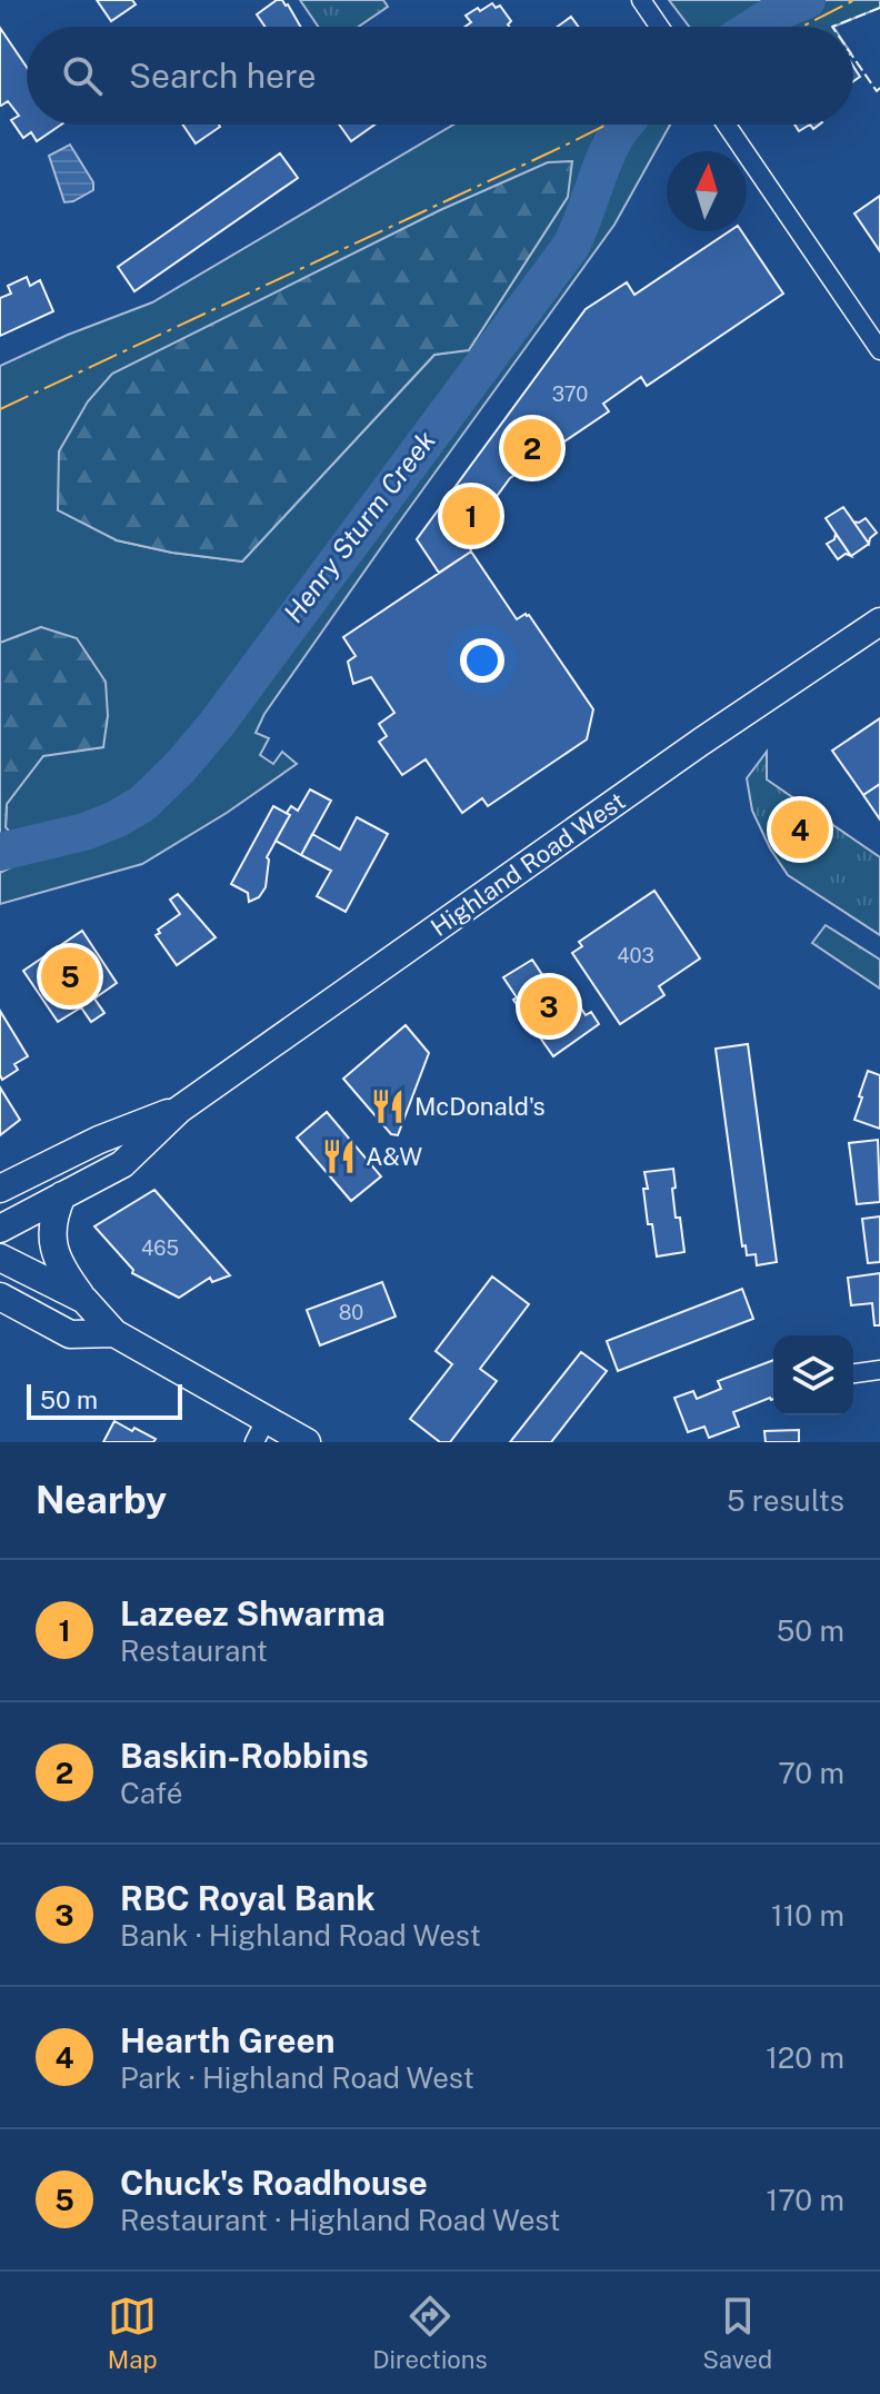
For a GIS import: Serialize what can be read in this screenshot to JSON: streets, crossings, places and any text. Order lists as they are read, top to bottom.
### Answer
{
  "streets": {
    "main road": ["Highland Road West"]
  },
  "water": ["Henry Sturm Creek"],
  "places": {
    "restaurant": ["McDonald's", "A&W"]
  },
  "house_numbers": [
    "370",
    "403",
    "465",
    "80"
  ],
  "scale_bar": "50 m",
  "north": "top",
  "page": {
    "search": "Search here",
    "pins": [
      "2",
      "1",
      "4",
      "5",
      "3"
    ],
    "scale": "50 m",
    "heading": ["Nearby", "5 results"],
    "list": [
      {
        "mark": "1",
        "name": "Lazeez Shwarma",
        "note": "Restaurant",
        "value": "50 m"
      },
      {
        "mark": "2",
        "name": "Baskin-Robbins",
        "note": "Café",
        "value": "70 m"
      },
      {
        "mark": "3",
        "name": "RBC Royal Bank",
        "note": "Bank · Highland Road West",
        "value": "110 m"
      },
      {
        "mark": "4",
        "name": "Hearth Green",
        "note": "Park · Highland Road West",
        "value": "120 m"
      },
      {
        "mark": "5",
        "name": "Chuck's Roadhouse",
        "note": "Restaurant · Highland Road West",
        "value": "170 m"
      }
    ],
    "nav": ["Map", "Directions", "Saved"]
  }
}
